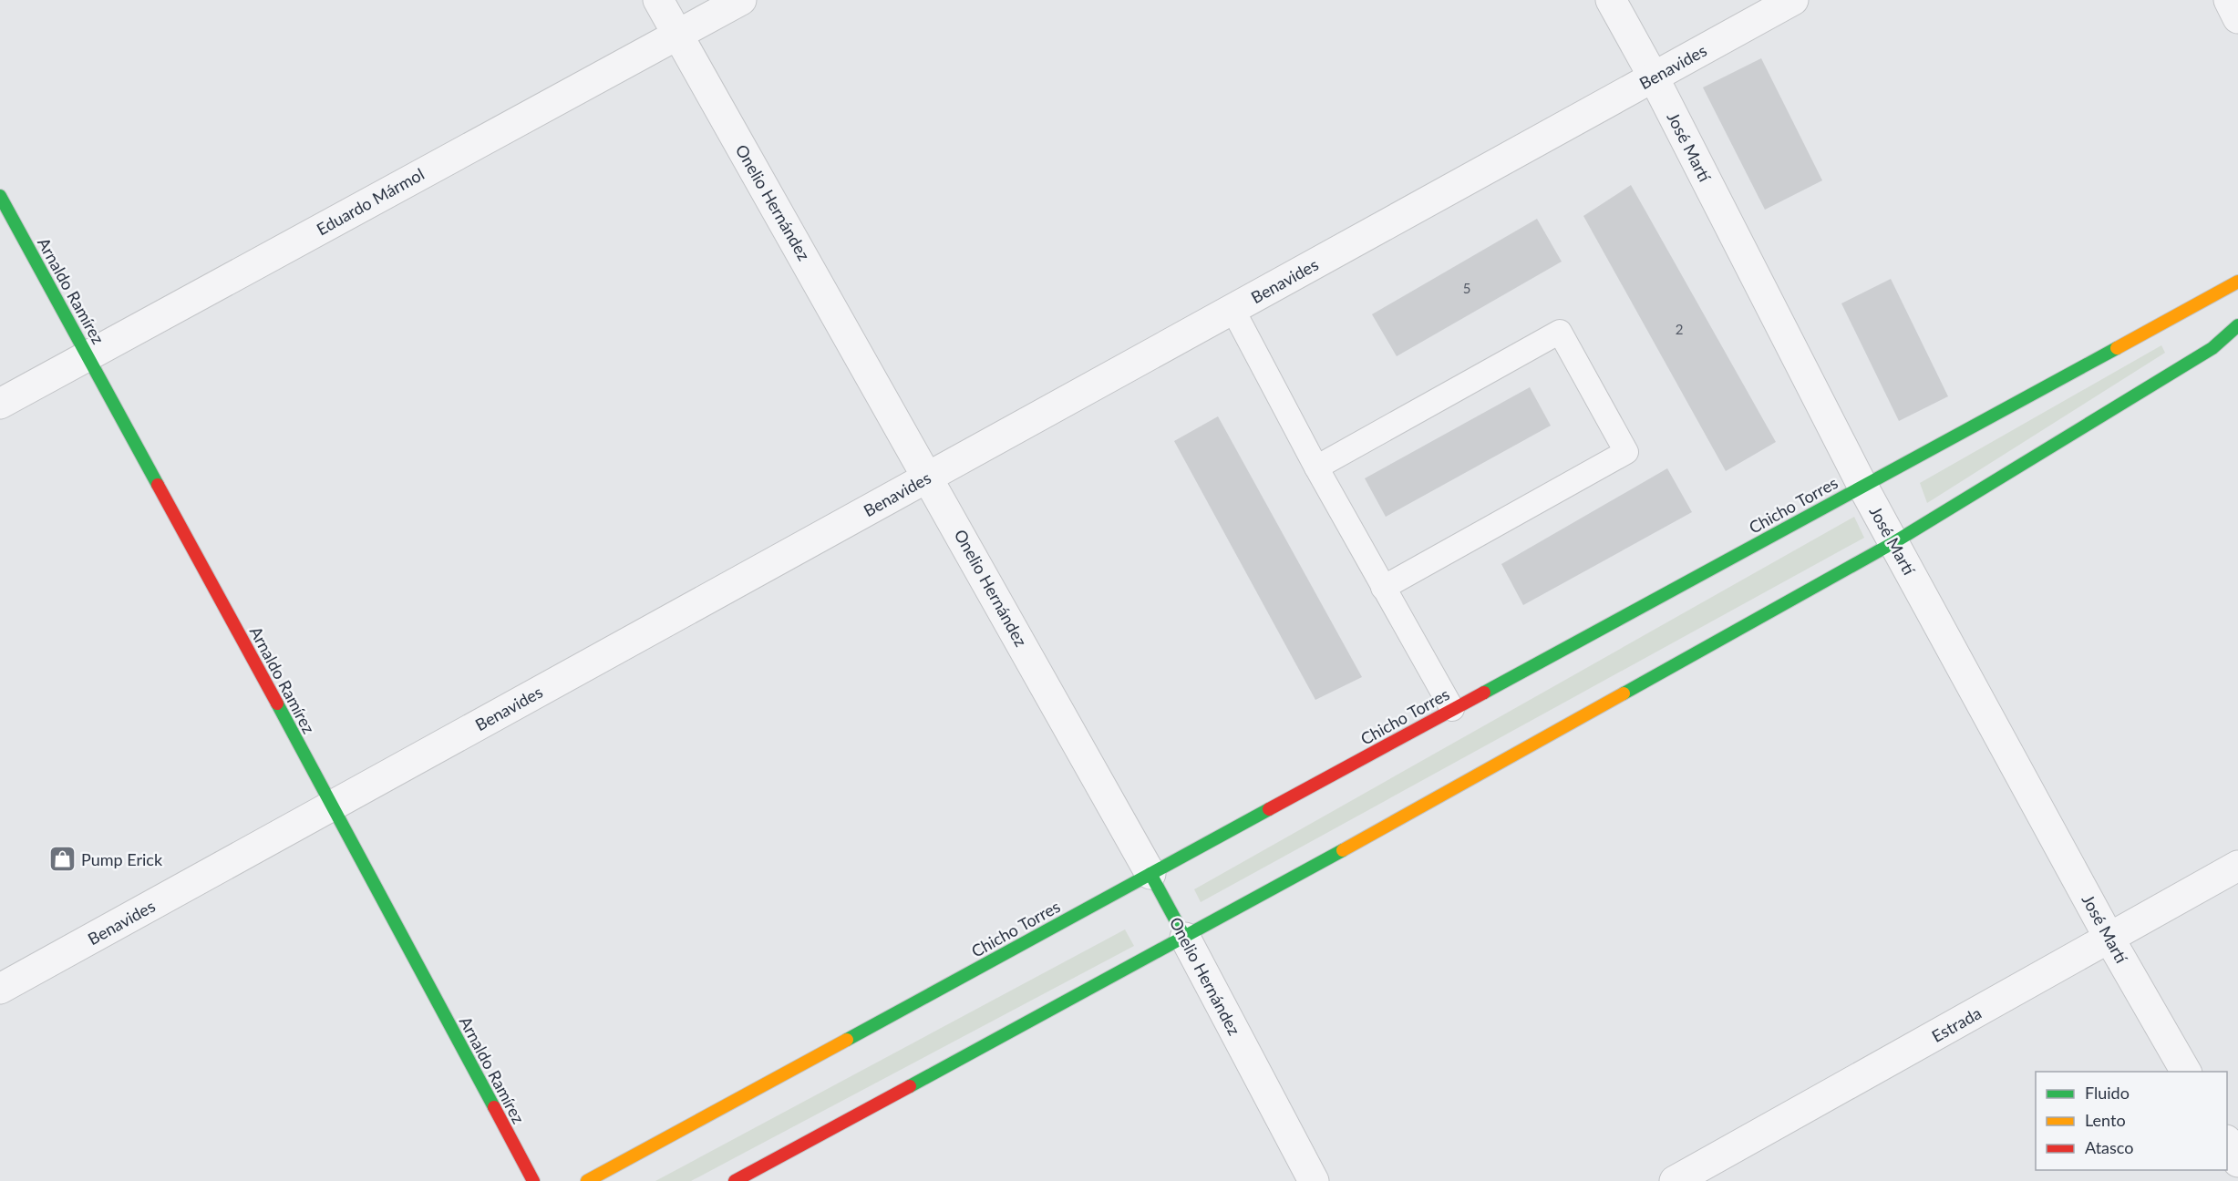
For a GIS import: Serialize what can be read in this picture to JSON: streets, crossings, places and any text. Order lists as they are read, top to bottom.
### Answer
{
  "streets": {
    "street": [
      "Benavides",
      "José Martí",
      "Eduardo Mármol",
      "Onelio Hernández",
      "Arnaldo Ramírez",
      "Chicho Torres",
      "Estrada"
    ]
  },
  "crossings": [
    ["Benavides", "José Martí"],
    ["Benavides", "Onelio Hernández"],
    ["Benavides", "Arnaldo Ramírez"],
    ["José Martí", "Chicho Torres"],
    ["José Martí", "Estrada"],
    ["Eduardo Mármol", "Onelio Hernández"],
    ["Eduardo Mármol", "Arnaldo Ramírez"],
    ["Onelio Hernández", "Chicho Torres"]
  ],
  "places": {
    "shop": ["Pump Erick"]
  },
  "house_numbers": ["5", "2"],
  "legend": ["Fluido", "Lento", "Atasco"]
}
